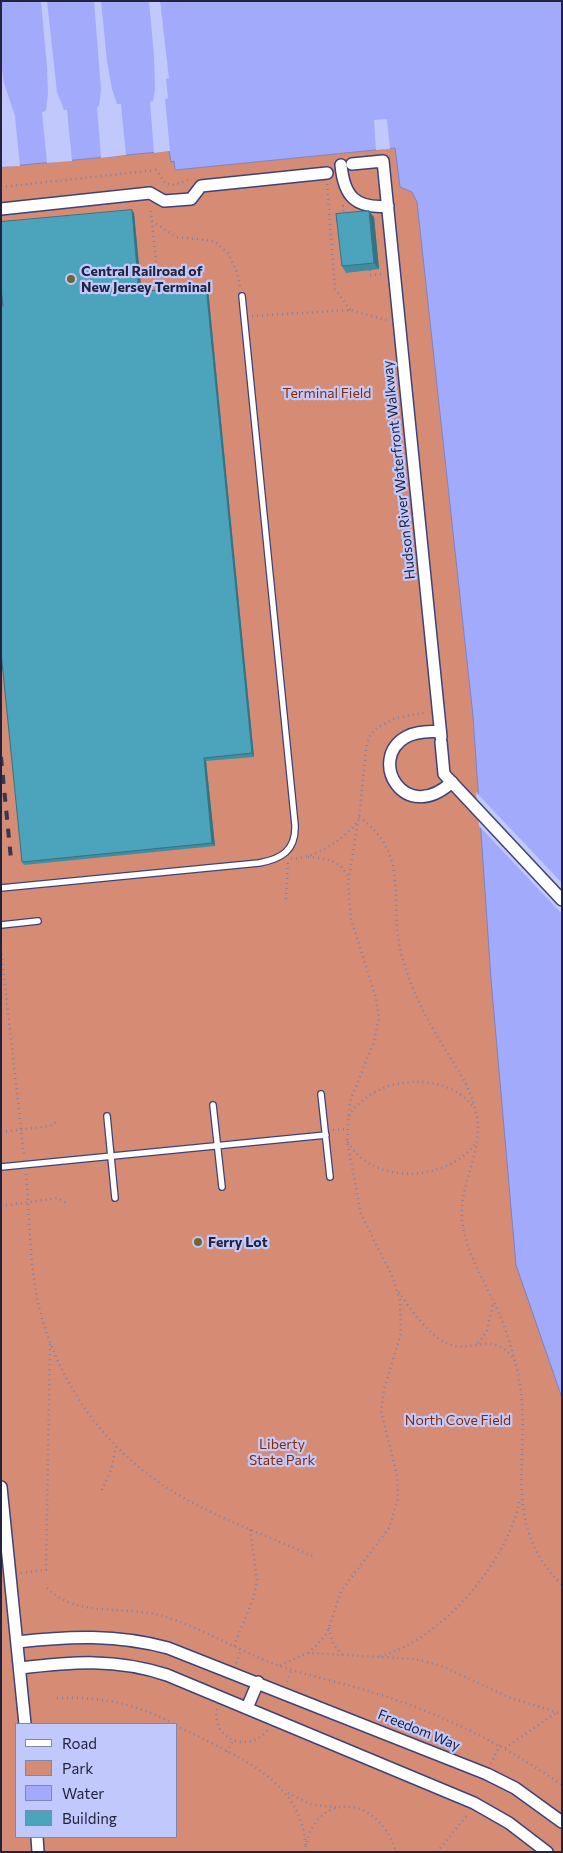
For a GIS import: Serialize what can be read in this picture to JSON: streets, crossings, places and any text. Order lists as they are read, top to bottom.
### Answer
{
  "streets": {
    "street": ["Hudson River Waterfront Walkway", "Freedom Way"]
  },
  "parks": ["Terminal Field", "North Cove Field", "Liberty State Park"],
  "places": ["Central Railroad of New Jersey Terminal", "Ferry Lot"],
  "legend": [
    "Road",
    "Park",
    "Water",
    "Building"
  ]
}
